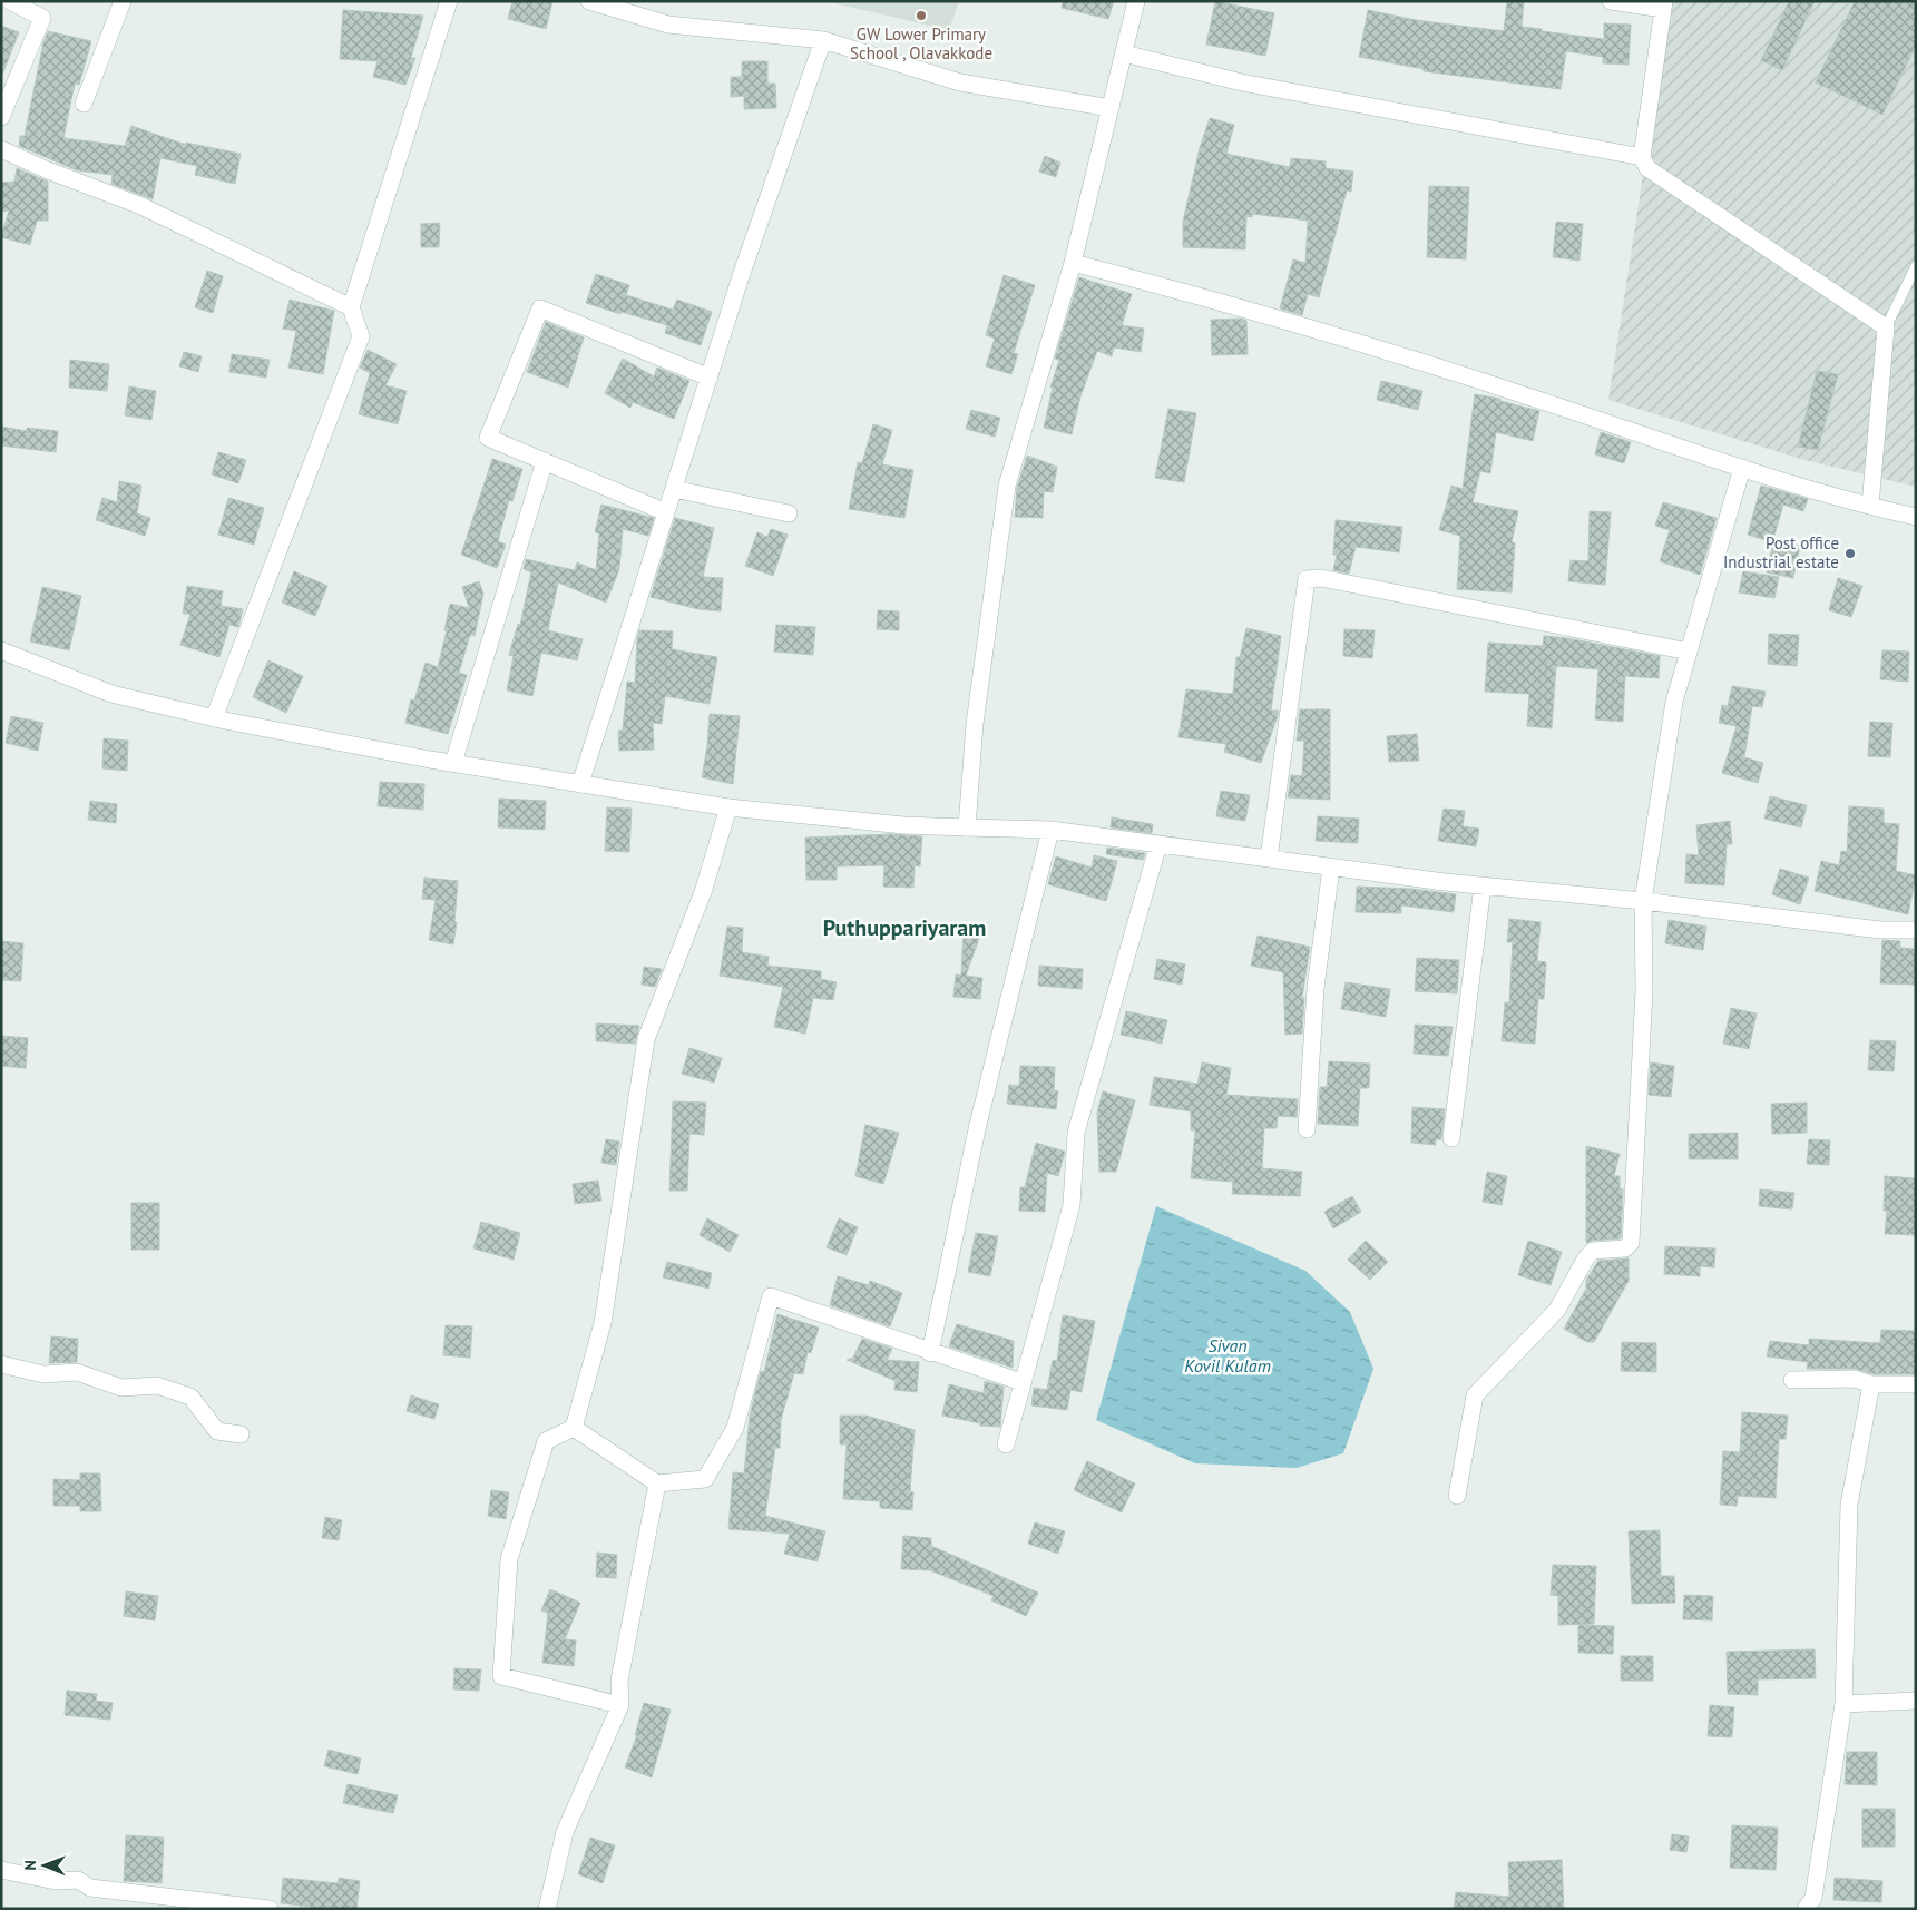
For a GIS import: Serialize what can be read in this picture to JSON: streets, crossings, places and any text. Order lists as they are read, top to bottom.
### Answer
{
  "districts": ["Puthuppariyaram"],
  "water": ["Sivan Kovil Kulam"],
  "places": ["GW Lower Primary School , Olavakkode", "Post office Industrial estate"],
  "north": "left"
}
